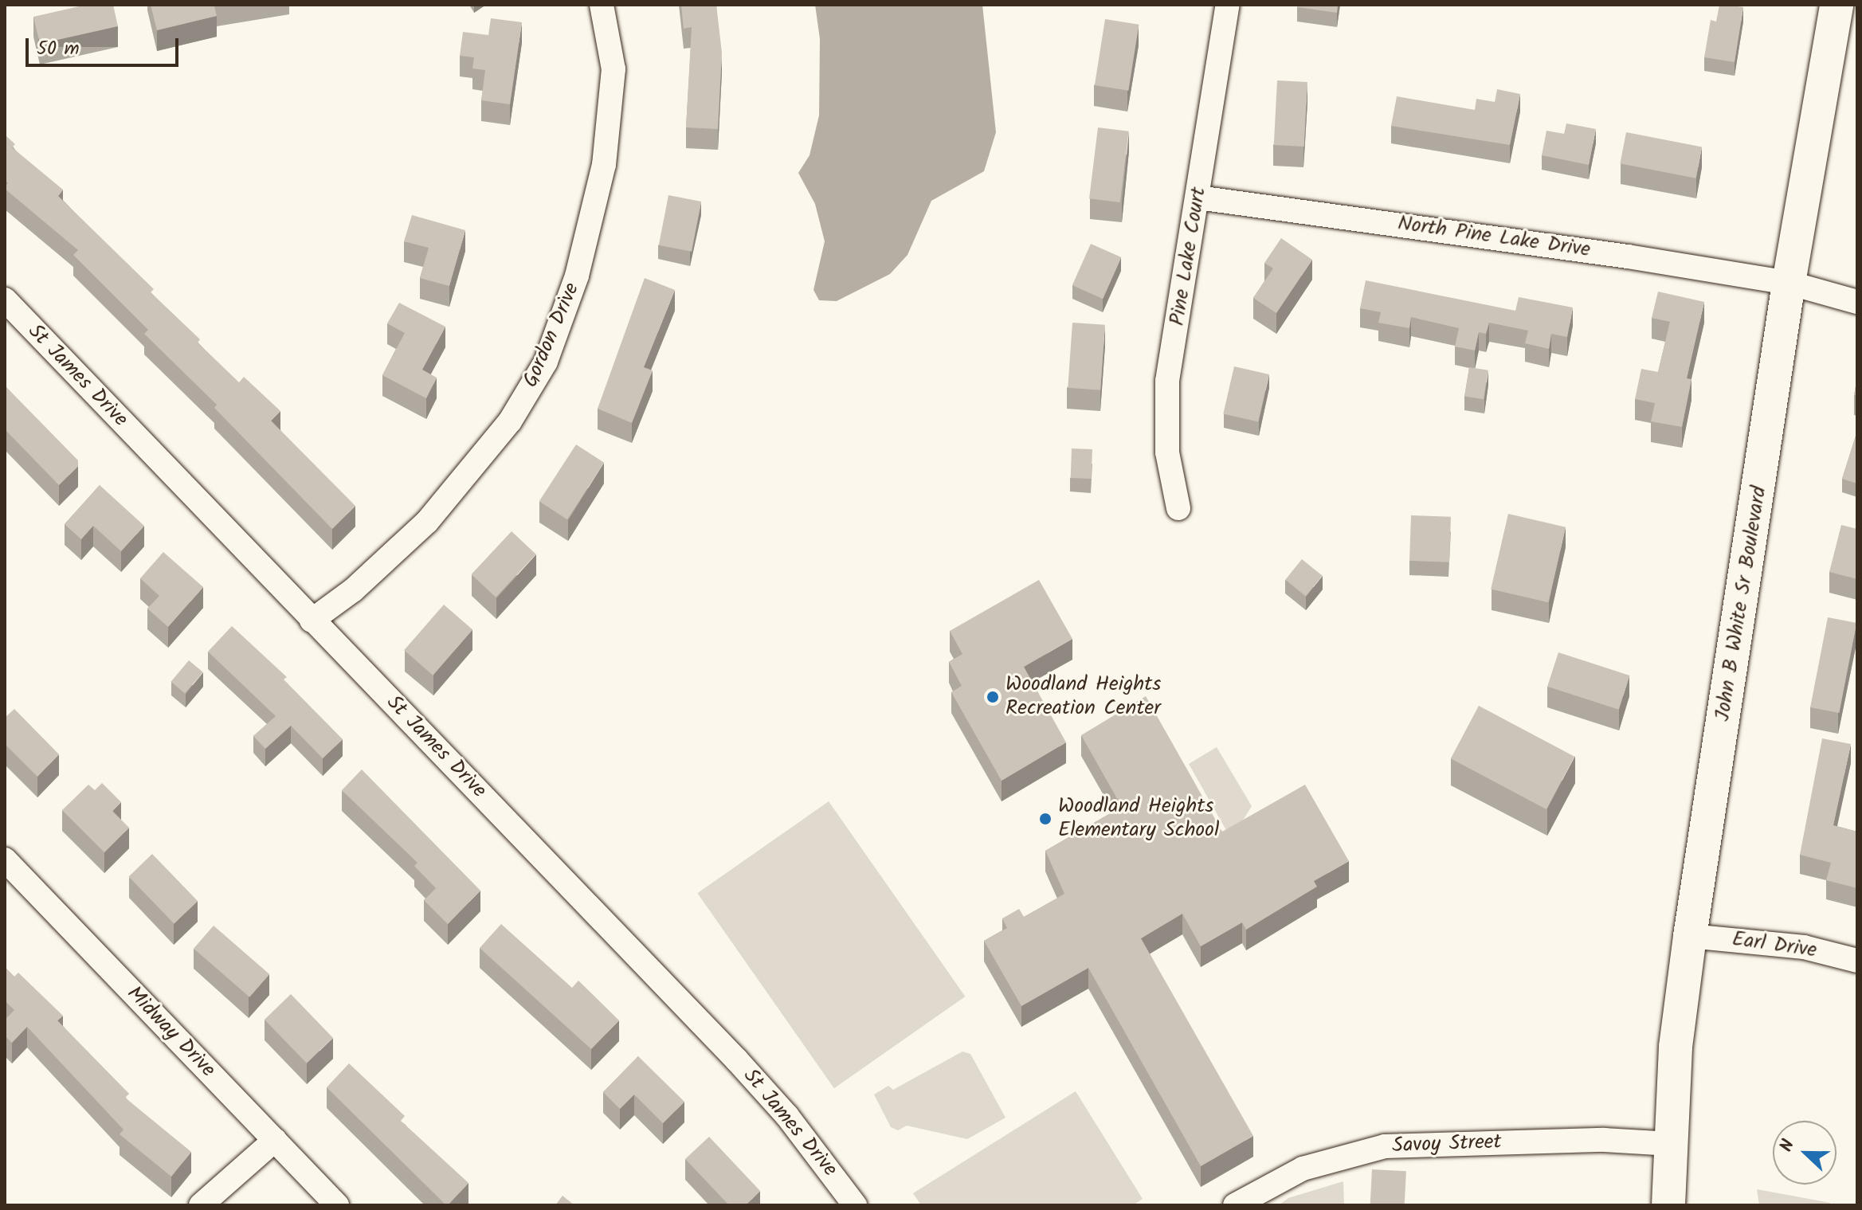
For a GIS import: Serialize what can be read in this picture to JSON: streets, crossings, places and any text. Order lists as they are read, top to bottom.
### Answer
{
  "streets": {
    "main road": ["John B White Sr Boulevard"],
    "street": [
      "North Pine Lake Drive",
      "Pine Lake Court",
      "Gordon Drive",
      "St James Drive",
      "Earl Drive",
      "Midway Drive",
      "Savoy Street"
    ]
  },
  "crossings": [
    ["North Pine Lake Drive", "Pine Lake Court"],
    ["North Pine Lake Drive", "John B White Sr Boulevard"],
    ["Gordon Drive", "St James Drive"],
    ["John B White Sr Boulevard", "Earl Drive"],
    ["John B White Sr Boulevard", "Savoy Street"]
  ],
  "places": ["Woodland Heights Recreation Center", "Woodland Heights Elementary School"],
  "scale_bar": "50 m",
  "north": "left"
}
